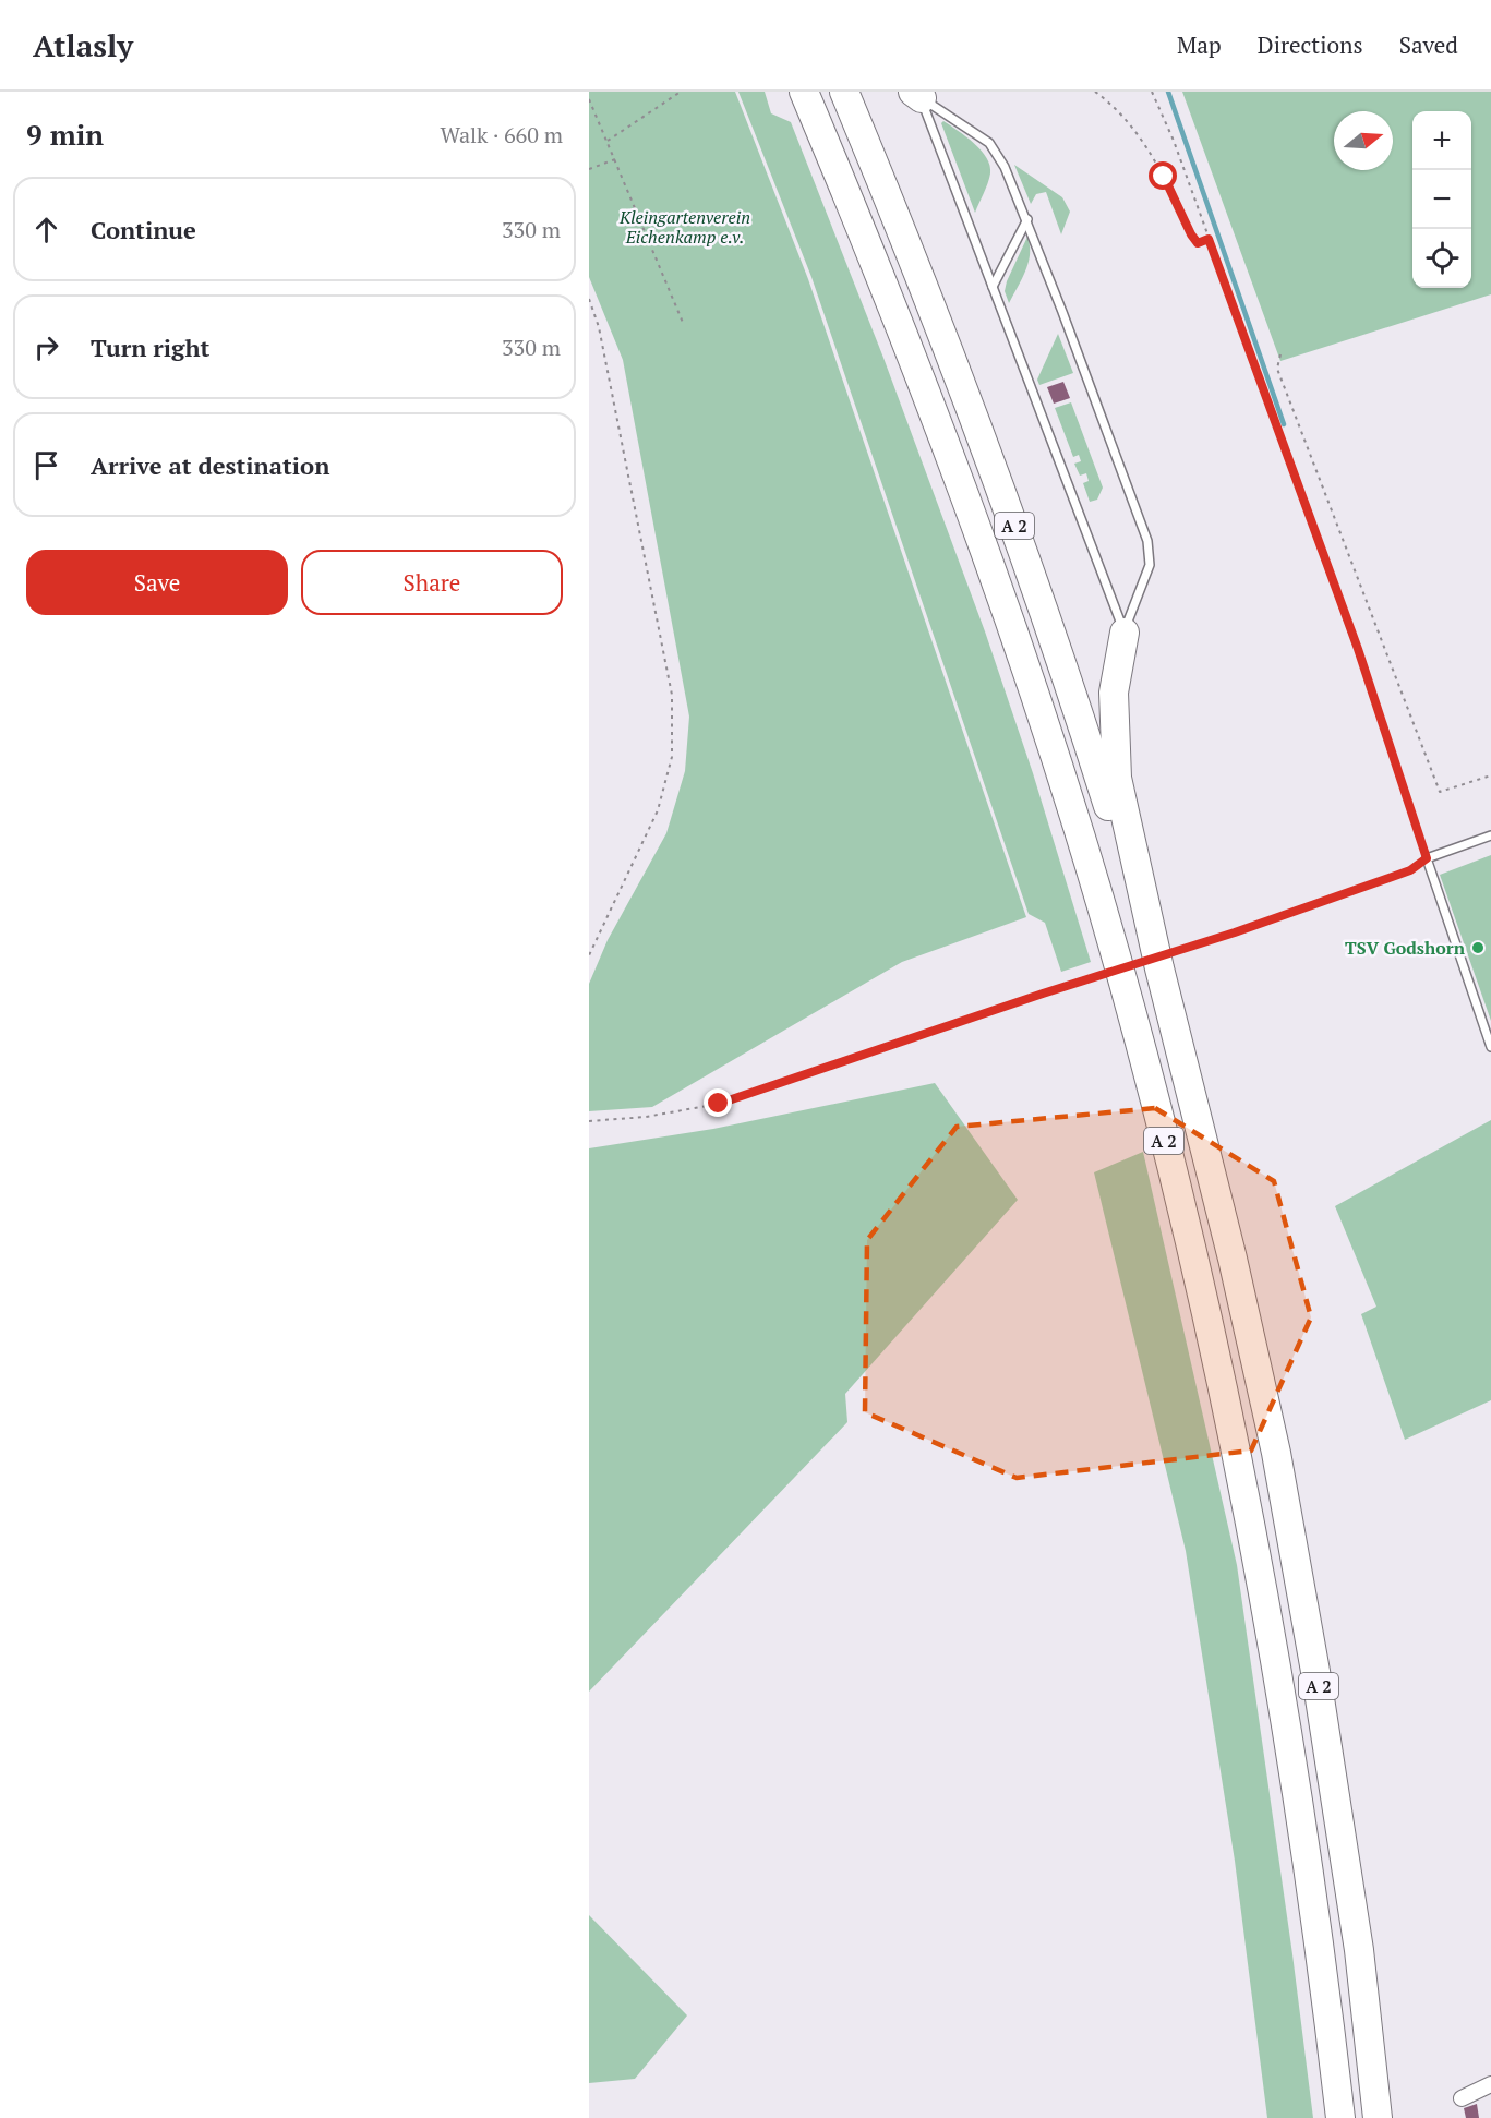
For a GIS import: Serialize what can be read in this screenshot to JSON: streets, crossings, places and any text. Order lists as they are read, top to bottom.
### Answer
{
  "streets": {
    "highway": ["A 2"]
  },
  "parks": ["Kleingartenverein Eichenkamp e.v."],
  "places": ["TSV Godshorn"],
  "north": "right",
  "page": {
    "header": "Atlasly",
    "nav": ["Map", "Directions", "Saved"],
    "heading": ["9 min", "Walk · 660 m"],
    "map_buttons": ["+", "−"],
    "list": [
      ["Continue", "330 m"],
      ["Turn right", "330 m"],
      "Arrive at destination"
    ],
    "buttons": ["Save", "Share"]
  }
}
